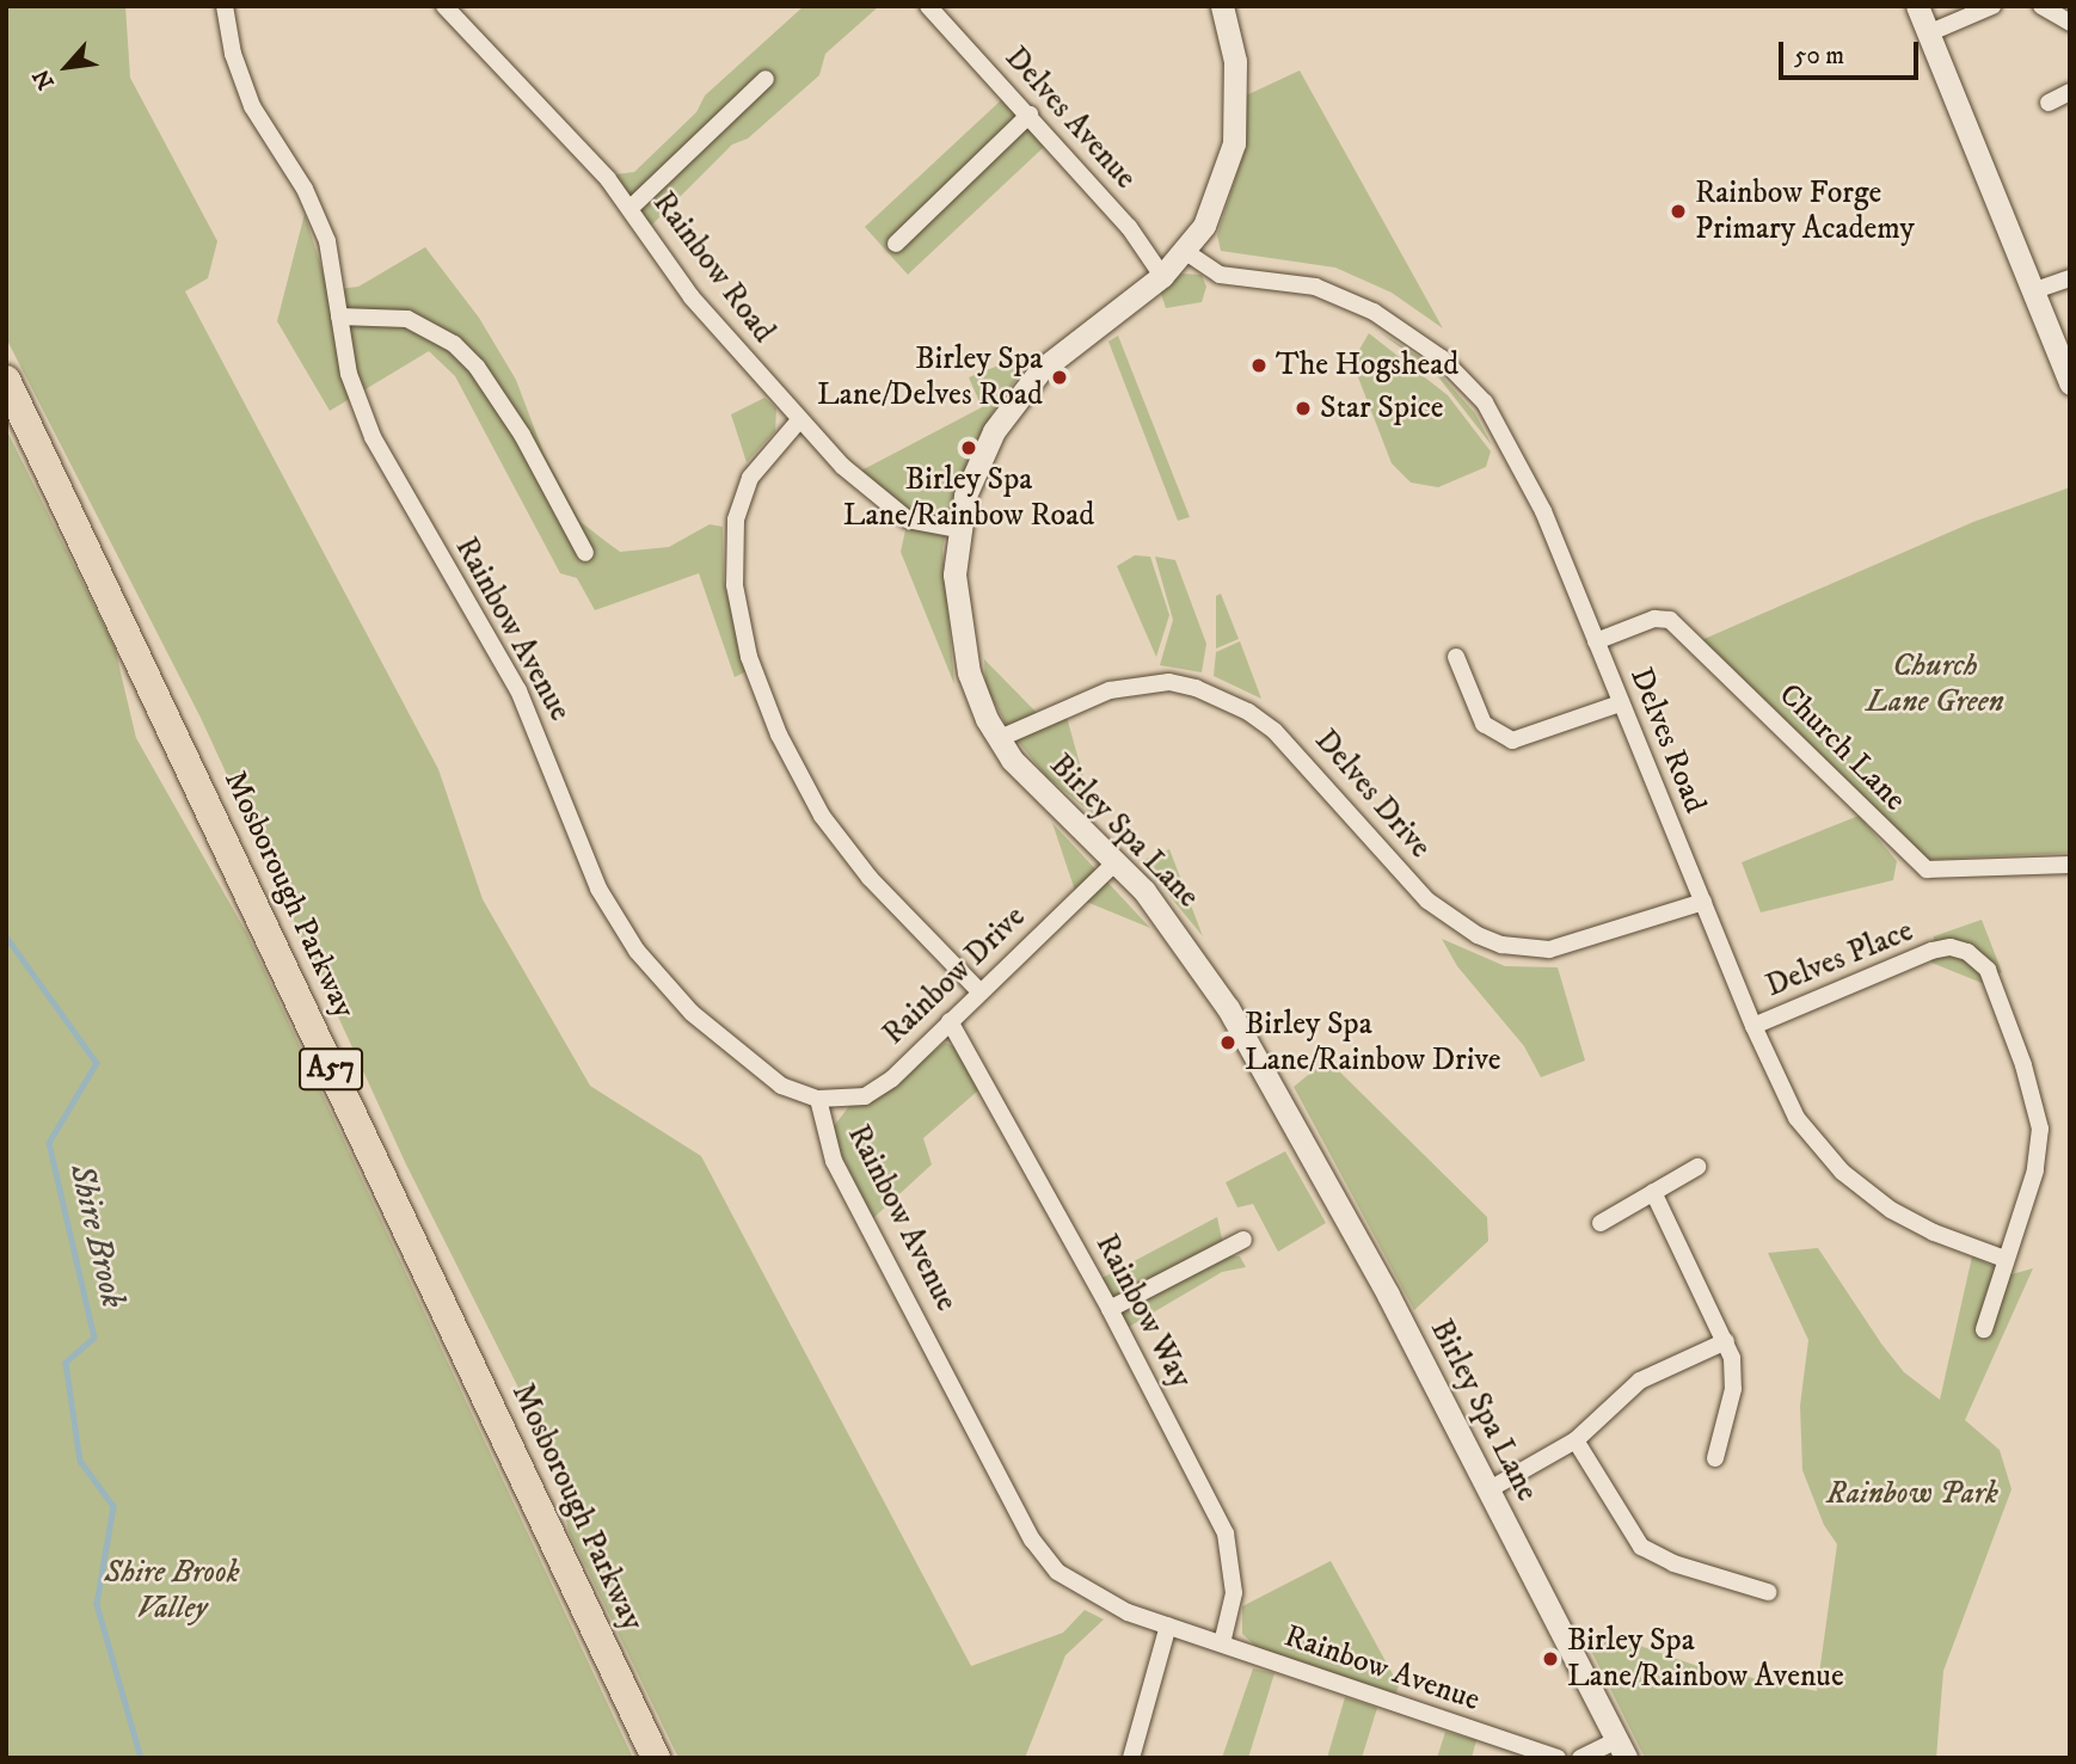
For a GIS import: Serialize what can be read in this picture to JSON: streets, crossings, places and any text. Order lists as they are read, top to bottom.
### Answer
{
  "streets": {
    "highway": ["Mosborough Parkway", "A57"],
    "street": [
      "Delves Avenue",
      "Rainbow Road",
      "Rainbow Avenue",
      "Delves Road",
      "Church Lane",
      "Delves Drive",
      "Birley Spa Lane",
      "Delves Place",
      "Rainbow Drive",
      "Rainbow Way"
    ]
  },
  "crossings": [
    ["Delves Avenue", "Birley Spa Lane"],
    ["Rainbow Road", "Birley Spa Lane"],
    ["Rainbow Avenue", "Rainbow Drive"],
    ["Rainbow Avenue", "Rainbow Way"],
    ["Delves Road", "Church Lane"],
    ["Delves Road", "Delves Drive"],
    ["Delves Road", "Birley Spa Lane"],
    ["Delves Road", "Delves Place"],
    ["Delves Drive", "Birley Spa Lane"],
    ["Birley Spa Lane", "Rainbow Drive"],
    ["Rainbow Drive", "Rainbow Way"]
  ],
  "water": ["Shire Brook"],
  "parks": ["Church Lane Green", "Rainbow Park", "Shire Brook Valley"],
  "places": [
    "Rainbow Forge Primary Academy",
    "The Hogshead",
    "Birley Spa Lane/Delves Road",
    "Star Spice",
    "Birley Spa Lane/Rainbow Road",
    "Birley Spa Lane/Rainbow Drive",
    "Birley Spa Lane/Rainbow Avenue"
  ],
  "scale_bar": "50 m",
  "north": "bottom left"
}
